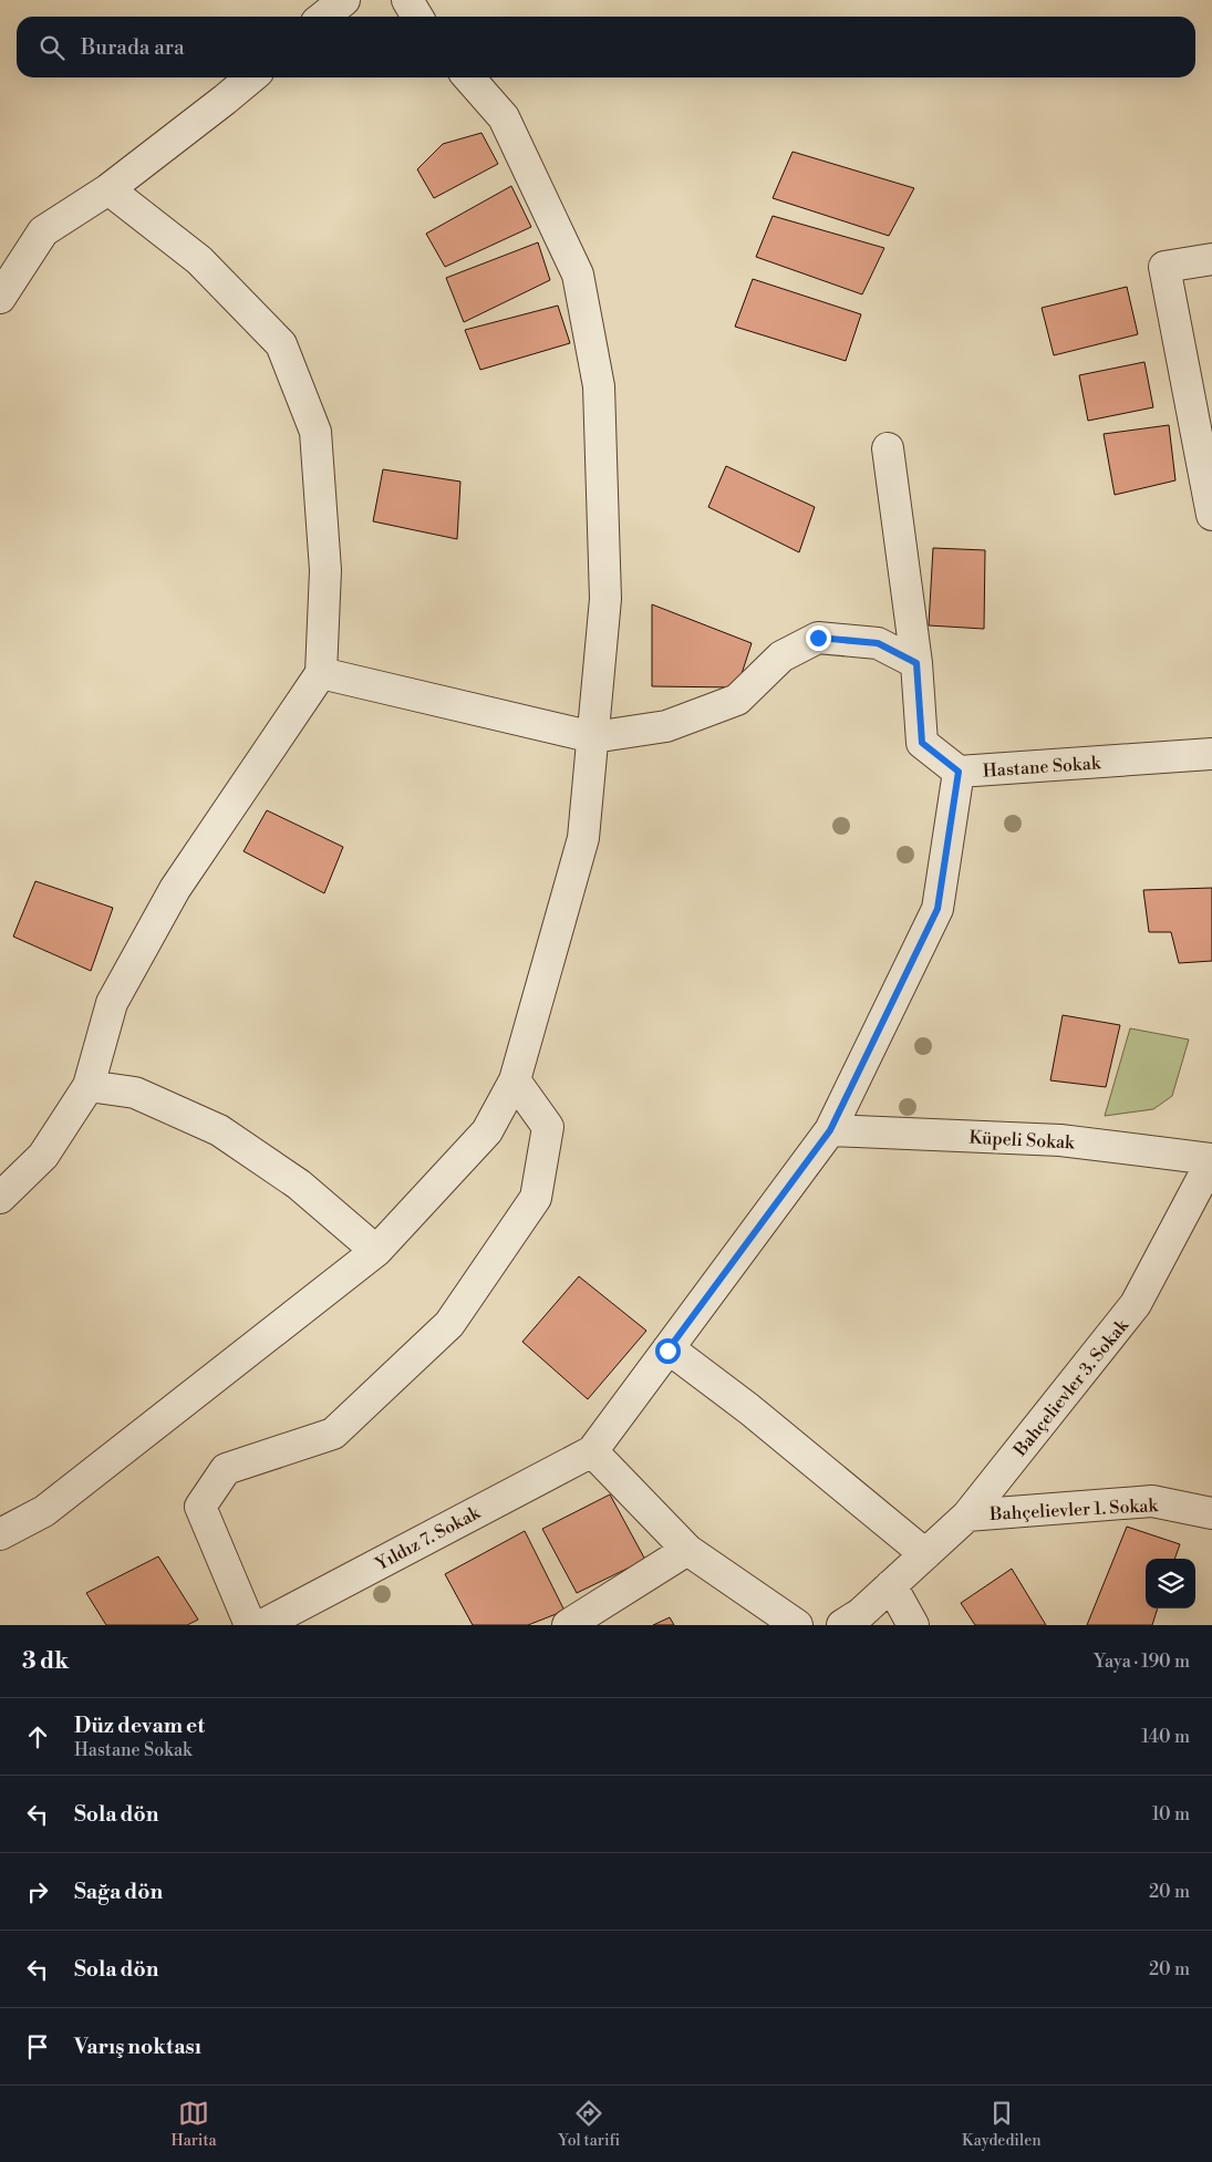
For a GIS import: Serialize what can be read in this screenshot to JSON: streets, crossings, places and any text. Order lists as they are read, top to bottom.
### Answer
{
  "streets": {
    "street": [
      "Hastane Sokak",
      "Küpeli Sokak",
      "Bahçelievler 3. Sokak",
      "Bahçelievler 1. Sokak",
      "Yıldız 7. Sokak"
    ]
  },
  "crossings": [
    ["Hastane Sokak", "Küpeli Sokak"],
    ["Hastane Sokak", "Yıldız 7. Sokak"],
    ["Küpeli Sokak", "Bahçelievler 3. Sokak"],
    ["Bahçelievler 3. Sokak", "Bahçelievler 1. Sokak"]
  ],
  "page": {
    "search": "Burada ara",
    "heading": ["3 dk", "Yaya · 190 m"],
    "list": [
      ["Düz devam et", "Hastane Sokak", "140 m"],
      ["Sola dön", "10 m"],
      ["Sağa dön", "20 m"],
      ["Sola dön", "20 m"],
      "Varış noktası"
    ],
    "nav": ["Harita", "Yol tarifi", "Kaydedilen"]
  }
}
